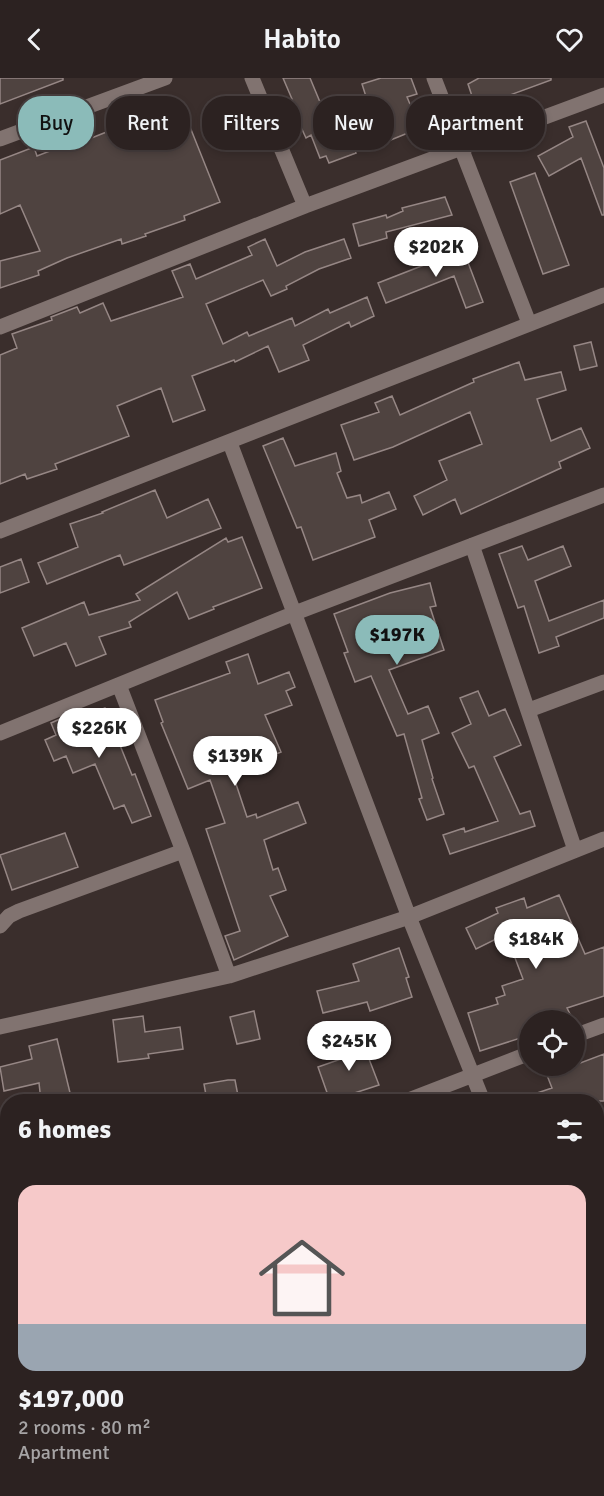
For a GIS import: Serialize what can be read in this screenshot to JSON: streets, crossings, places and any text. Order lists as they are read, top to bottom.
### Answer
{
  "page": {
    "header": "Habito",
    "chip": [
      "Buy",
      "Rent",
      "Filters",
      "New",
      "Apartment"
    ],
    "price": [
      "$202K",
      "$197K",
      "$226K",
      "$139K",
      "$184K",
      "$245K"
    ],
    "heading": "6 homes",
    "list": [
      {
        "name": "$197,000",
        "note": "2 rooms · 80 m² · Apartment"
      }
    ]
  }
}
